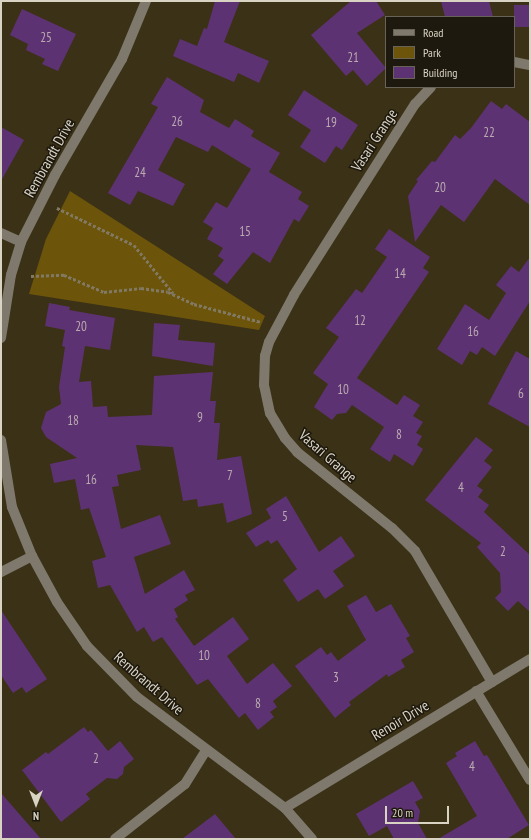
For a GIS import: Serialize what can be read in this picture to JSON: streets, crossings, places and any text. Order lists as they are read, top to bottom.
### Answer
{
  "streets": {
    "street": ["Vasari Grange", "Rembrandt Drive", "Renoir Drive"]
  },
  "crossings": [
    ["Vasari Grange", "Renoir Drive"],
    ["Rembrandt Drive", "Renoir Drive"]
  ],
  "house_numbers": [
    "25",
    "21",
    "26",
    "19",
    "22",
    "24",
    "20",
    "15",
    "14",
    "12",
    "20",
    "16",
    "10",
    "6",
    "9",
    "18",
    "8",
    "7",
    "16",
    "4",
    "5",
    "2",
    "10",
    "3",
    "8",
    "2",
    "4"
  ],
  "legend": ["Road", "Park", "Building"],
  "scale_bar": "20 m",
  "north": "bottom"
}
